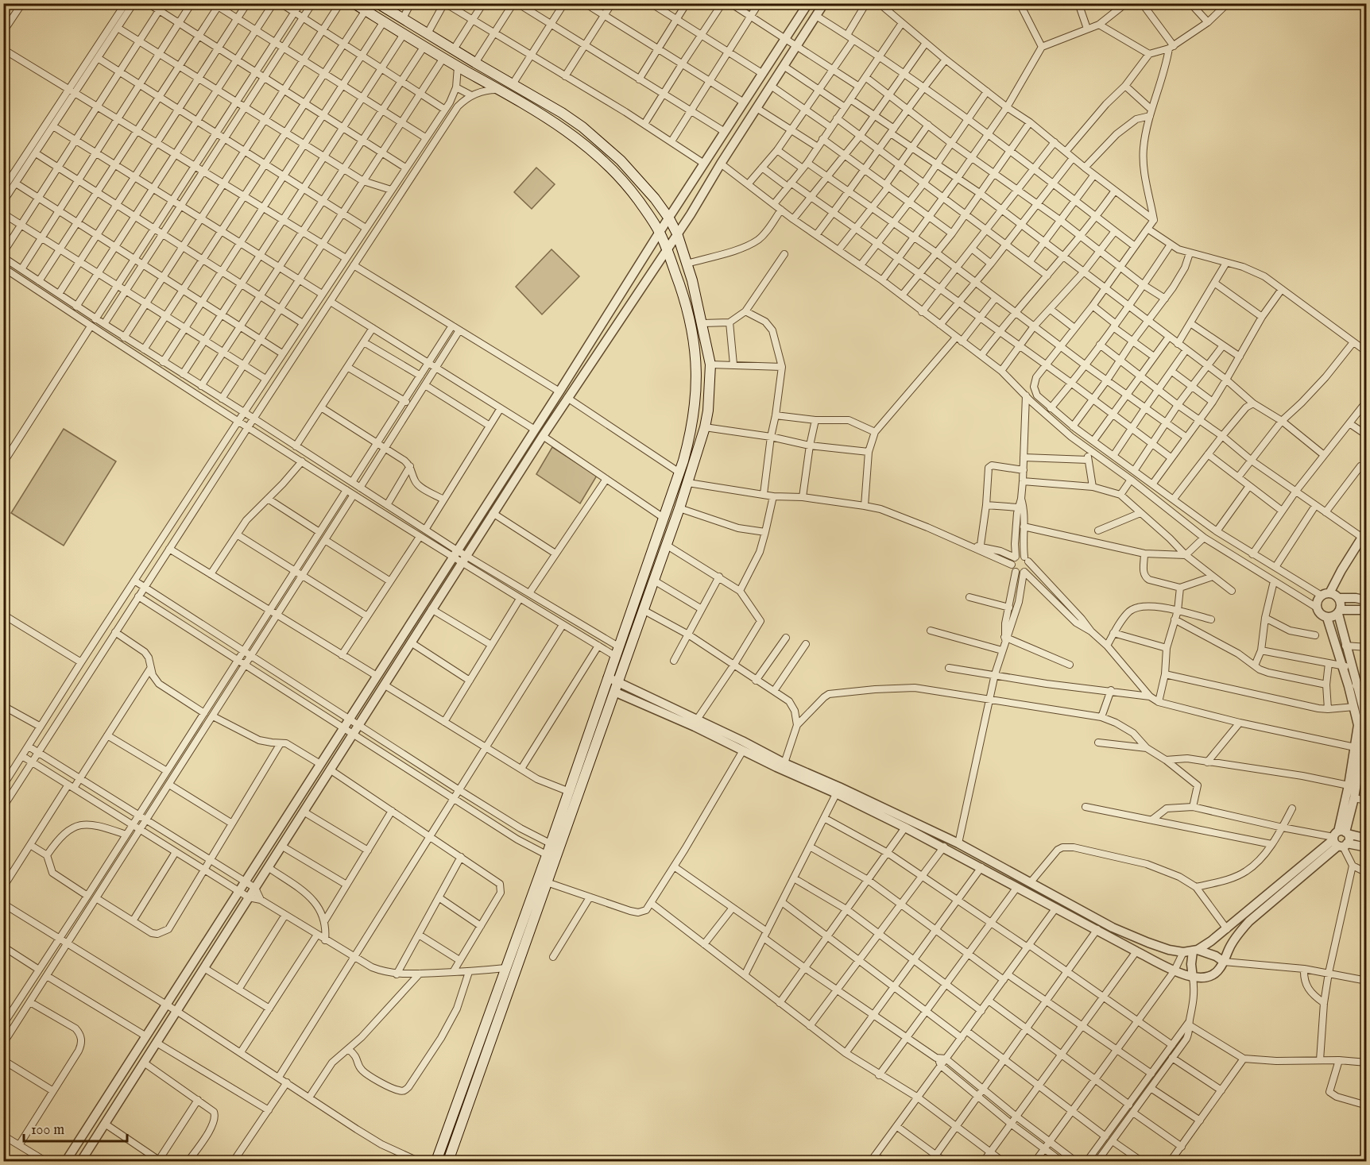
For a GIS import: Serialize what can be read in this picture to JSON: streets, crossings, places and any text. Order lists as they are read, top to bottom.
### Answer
{
  "scale_bar": "100 m"
}
